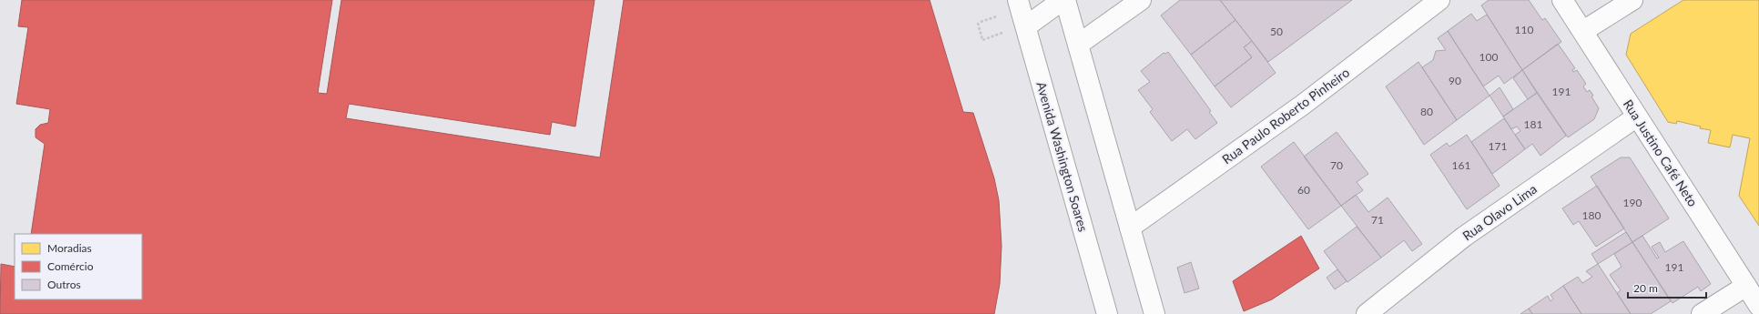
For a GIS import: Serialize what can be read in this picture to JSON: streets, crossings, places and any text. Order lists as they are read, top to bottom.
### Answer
{
  "streets": {
    "street": [
      "Rua Paulo Roberto Pinheiro",
      "Rua Justino Café Neto",
      "Avenida Washington Soares",
      "Rua Olavo Lima"
    ]
  },
  "crossings": [
    ["Rua Justino Café Neto", "Rua Olavo Lima"]
  ],
  "house_numbers": [
    "110",
    "50",
    "100",
    "90",
    "191",
    "80",
    "181",
    "171",
    "70",
    "161",
    "60",
    "190",
    "180",
    "71",
    "191"
  ],
  "legend": ["Moradias", "Comércio", "Outros"],
  "scale_bar": "20 m"
}
